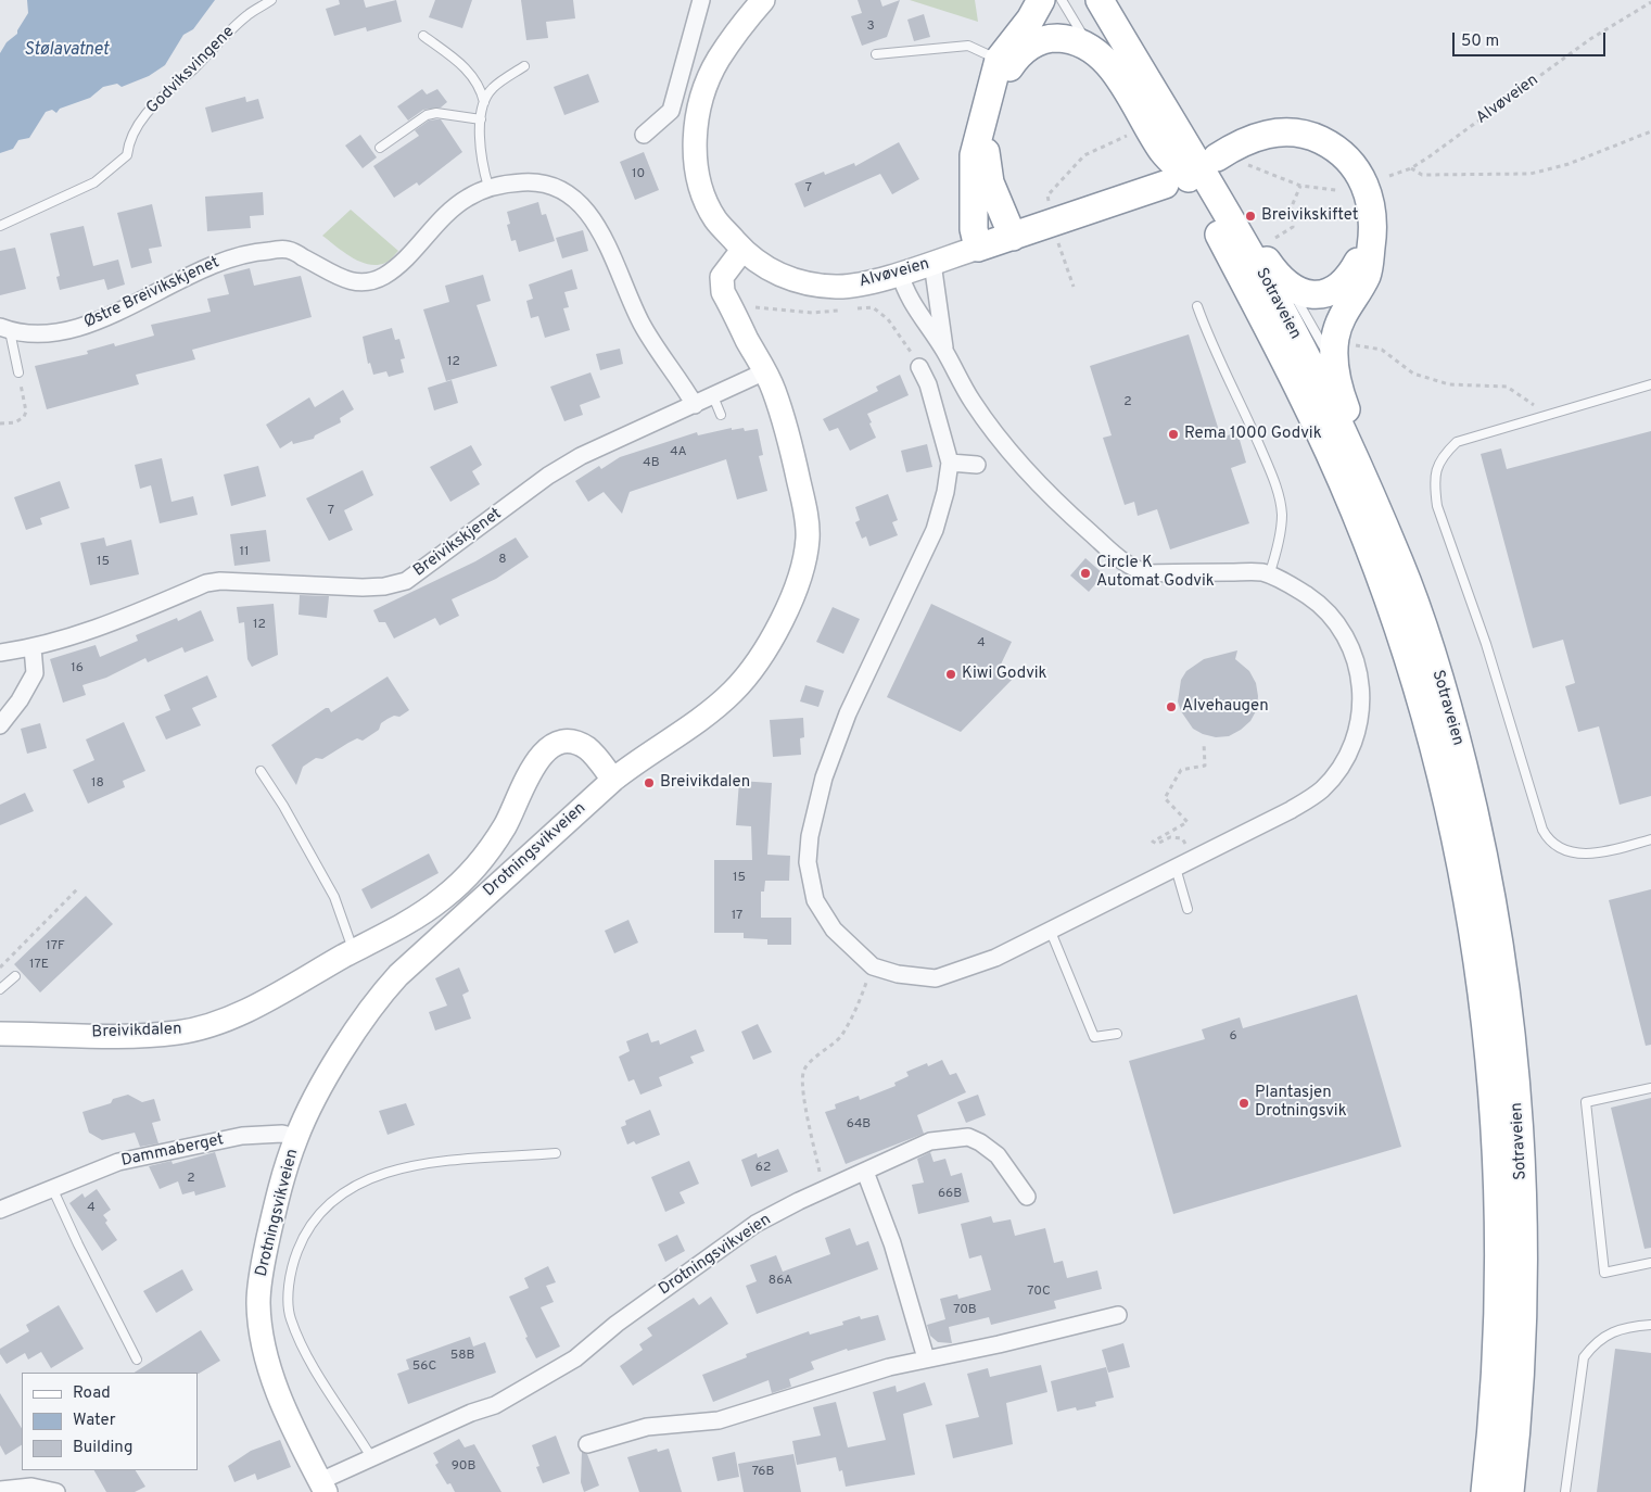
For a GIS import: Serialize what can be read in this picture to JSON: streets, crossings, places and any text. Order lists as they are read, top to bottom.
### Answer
{
  "streets": {
    "highway": ["Sotraveien"],
    "main road": ["Alvøveien", "Drotningsvikveien", "Breivikdalen"],
    "street": ["Østre Breivikskjenet", "Breivikskjenet", "Dammaberget"],
    "lane": ["Godviksvingene"]
  },
  "crossings": [
    ["Alvøveien", "Drotningsvikveien"],
    ["Østre Breivikskjenet", "Breivikskjenet"],
    ["Breivikskjenet", "Drotningsvikveien"],
    ["Drotningsvikveien", "Breivikdalen"],
    ["Drotningsvikveien", "Dammaberget"]
  ],
  "water": ["Stølavatnet"],
  "places": [
    "Breivikskiftet",
    "Rema 1000 Godvik",
    "Circle K Automat Godvik",
    "Kiwi Godvik",
    "Alvehaugen",
    "Breivikdalen",
    "Plantasjen Drotningsvik"
  ],
  "house_numbers": [
    "3",
    "10",
    "7",
    "12",
    "2",
    "4A",
    "4B",
    "7",
    "11",
    "8",
    "15",
    "12",
    "4",
    "16",
    "18",
    "15",
    "17",
    "17F",
    "17E",
    "6",
    "64B",
    "62",
    "2",
    "66B",
    "4",
    "86A",
    "70C",
    "70B",
    "58B",
    "56C",
    "90B",
    "76B"
  ],
  "legend": ["Road", "Water", "Building"],
  "scale_bar": "50 m"
}
